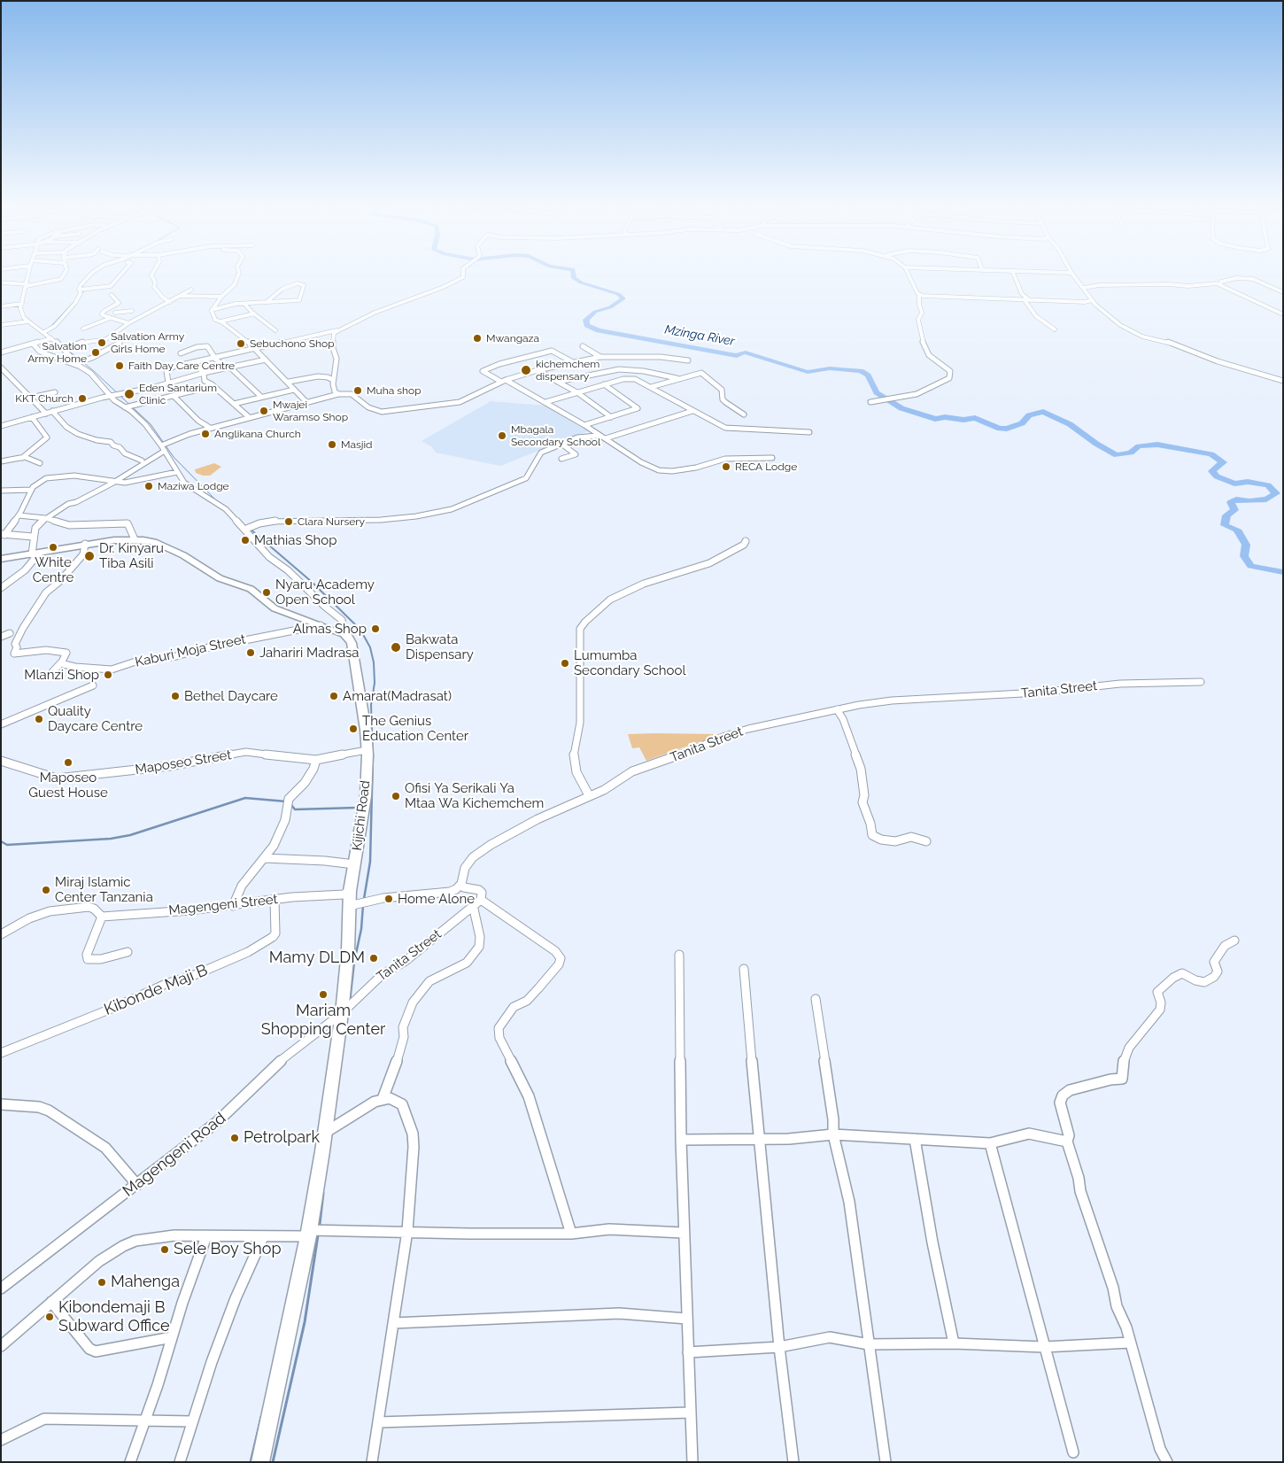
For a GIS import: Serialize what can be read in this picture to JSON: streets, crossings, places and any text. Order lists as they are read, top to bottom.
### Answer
{
  "streets": {
    "street": [
      "Kaburi Moja Street",
      "Tanita Street",
      "Maposeo Street",
      "Kijichi Road",
      "Magengeni Street",
      "Kibonde Maji B",
      "Magengeni Road"
    ]
  },
  "crossings": [
    ["Tanita Street", "Kijichi Road"],
    ["Tanita Street", "Magengeni Road"],
    ["Maposeo Street", "Kijichi Road"],
    ["Kijichi Road", "Magengeni Street"],
    ["Kijichi Road", "Magengeni Road"],
    ["Magengeni Street", "Kibonde Maji B"]
  ],
  "water": ["Mzinga River"],
  "places": [
    "Mwangaza",
    "Salvation Army Girls Home",
    "Sebuchono Shop",
    "Salvation Army Home",
    "Faith Day Care Centre",
    "kichemchem dispensary",
    "Muha shop",
    "Eden Santarium Clinic",
    "KKT Church",
    "Mwajei Waramso Shop",
    "Anglikana Church",
    "Mbagala Secondary School",
    "Masjid",
    "RECA Lodge",
    "Maziwa Lodge",
    "Clara Nursery",
    "Mathias Shop",
    "White Centre",
    "Dr. Kinyaru Tiba Asili",
    "Nyaru Academy Open School",
    "Almas Shop",
    "Bakwata Dispensary",
    "Jahariri Madrasa",
    "Lumumba Secondary School",
    "Mlanzi Shop",
    "Bethel Daycare",
    "Amarat(Madrasat)",
    "Quality Daycare Centre",
    "The Genius Education Center",
    "Maposeo Guest House",
    "Ofisi Ya Serikali Ya Mtaa Wa Kichemchem",
    "Miraj Islamic Center Tanzania",
    "Home Alone",
    "Mamy DLDM",
    "Mariam Shopping Center",
    "Petrolpark",
    "Sele Boy Shop",
    "Mahenga",
    "Kibondemaji B Subward Office"
  ]
}
